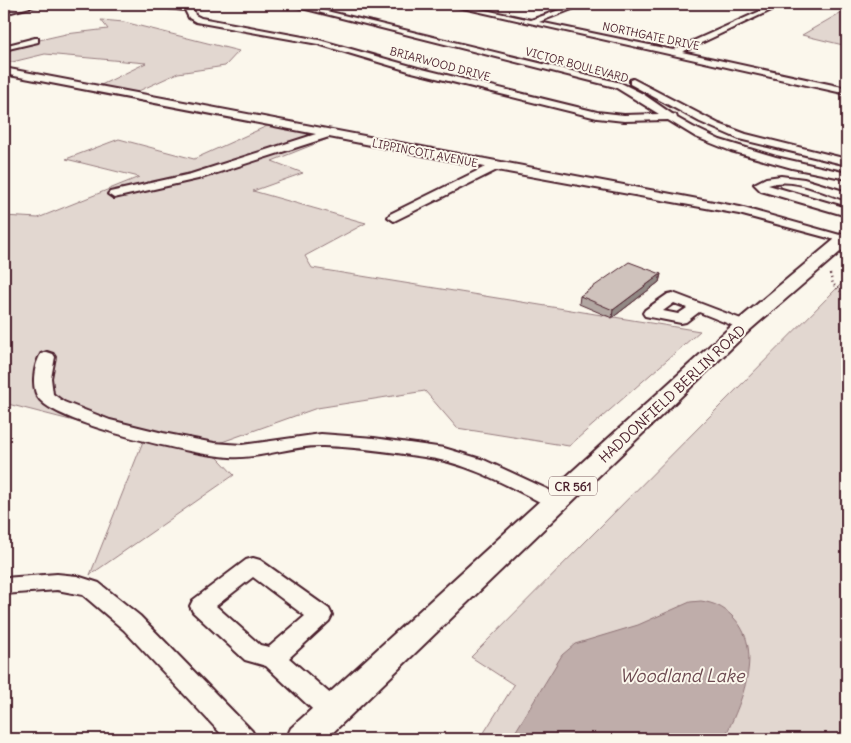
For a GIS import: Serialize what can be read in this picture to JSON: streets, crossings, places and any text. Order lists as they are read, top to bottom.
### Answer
{
  "streets": {
    "main road": ["HADDONFIELD BERLIN ROAD", "CR 561"],
    "street": [
      "NORTHGATE DRIVE",
      "BRIARWOOD DRIVE",
      "VICTOR BOULEVARD",
      "LIPPINCOTT AVENUE"
    ]
  },
  "crossings": [
    ["BRIARWOOD DRIVE", "VICTOR BOULEVARD"],
    ["LIPPINCOTT AVENUE", "HADDONFIELD BERLIN ROAD"]
  ],
  "water": ["Woodland Lake"]
}
